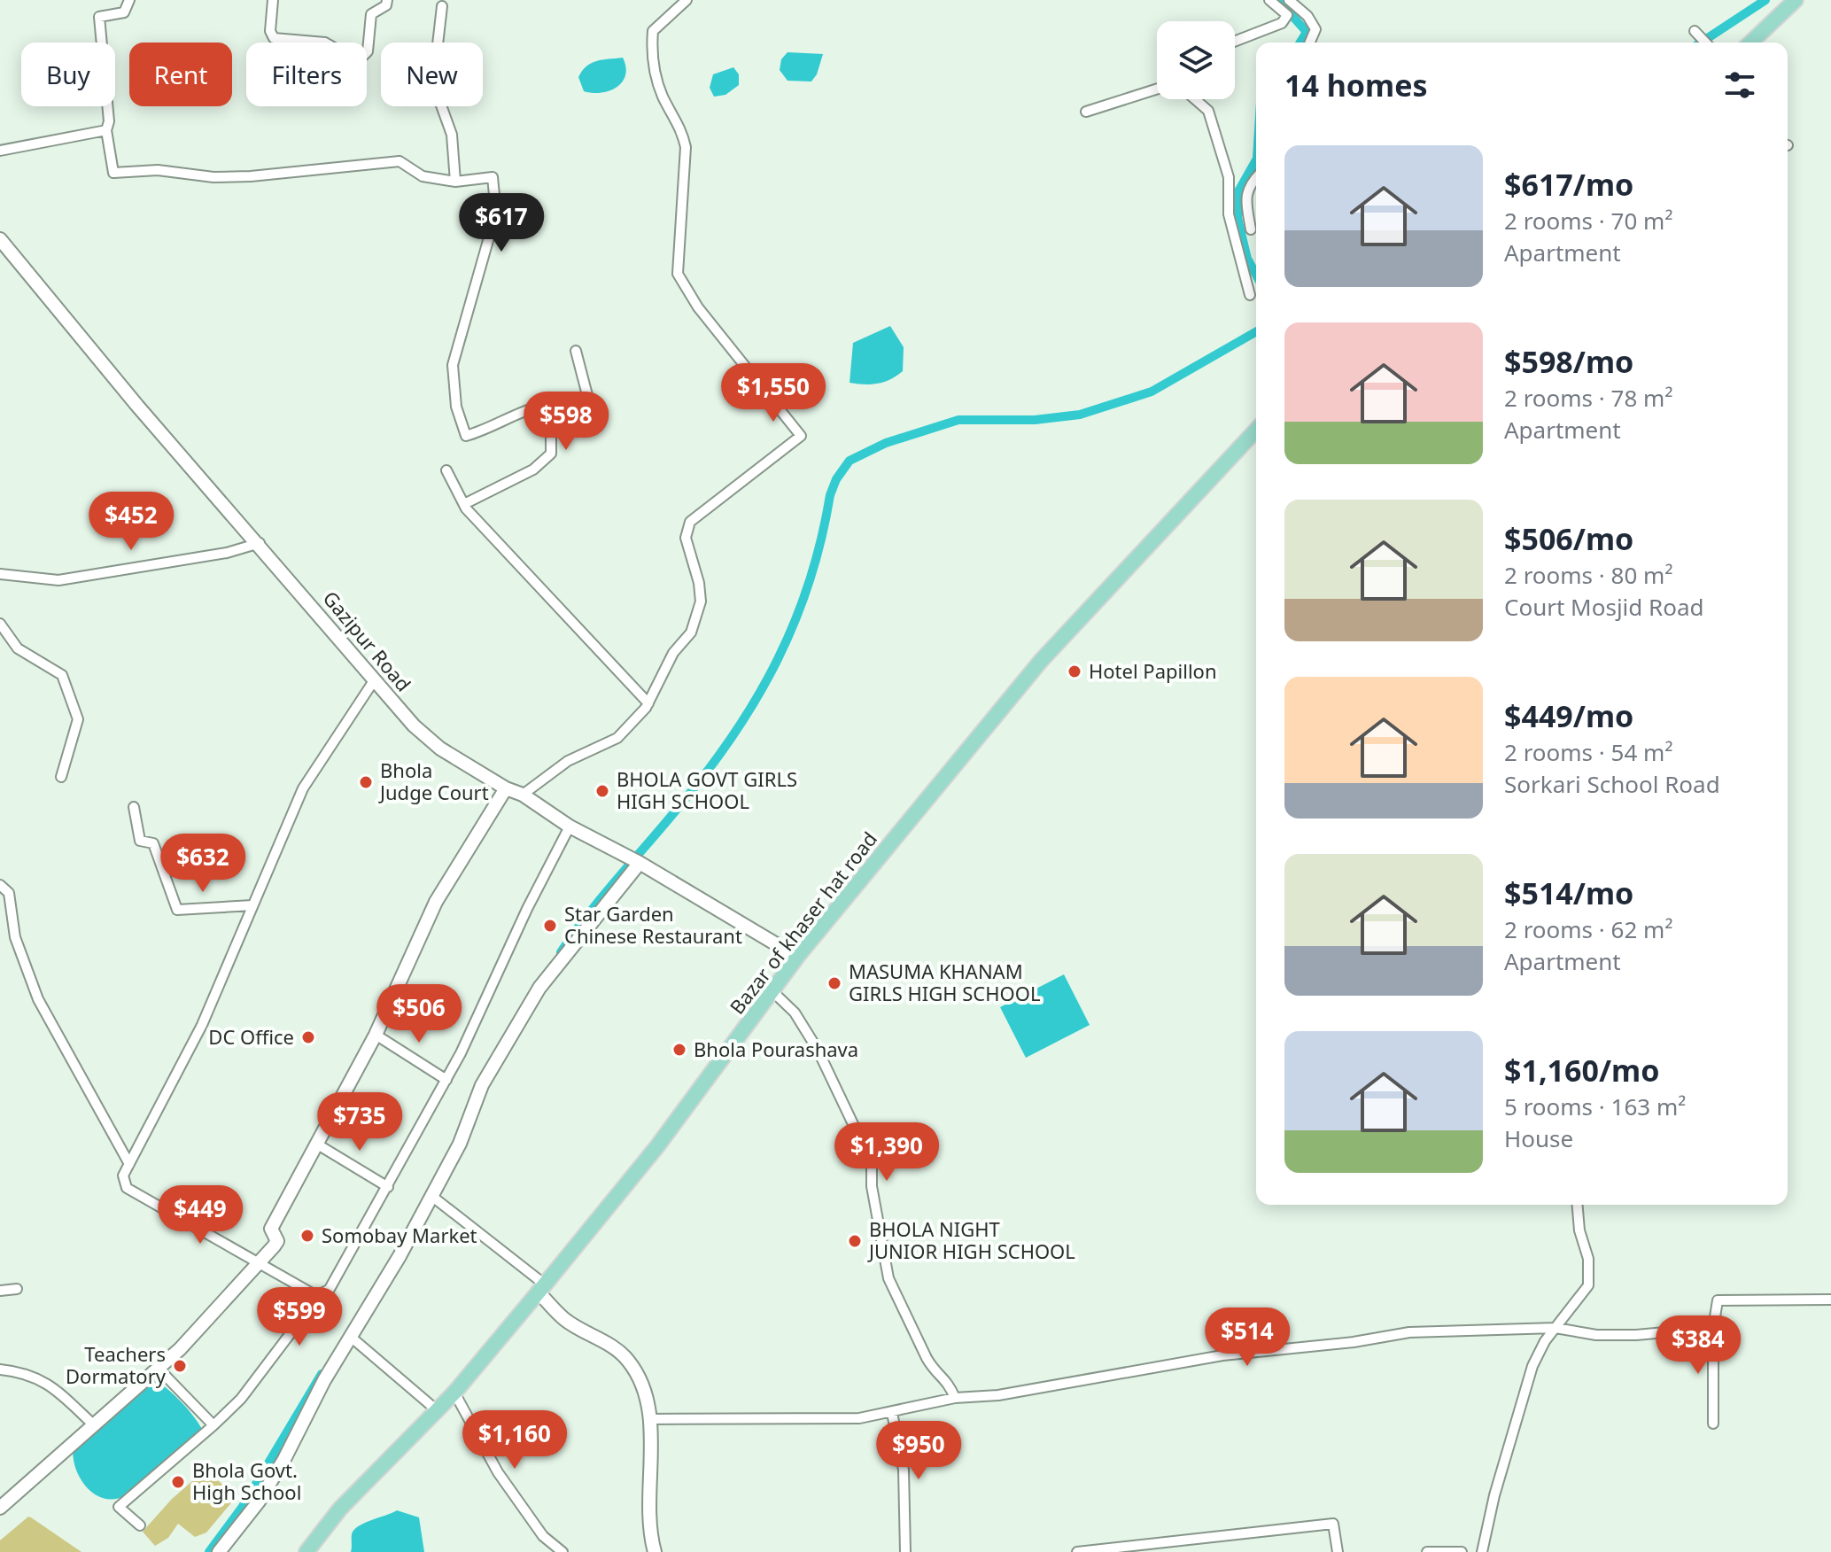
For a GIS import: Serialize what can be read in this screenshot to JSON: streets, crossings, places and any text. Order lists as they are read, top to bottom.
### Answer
{
  "streets": {
    "main road": ["Bazar of khaser hat road"],
    "street": ["Gazipur Road"]
  },
  "crossings": [
    ["Gazipur Road", "Bazar of khaser hat road"]
  ],
  "places": [
    "Hotel Papillon",
    "Bhola Judge Court",
    "BHOLA GOVT GIRLS HIGH SCHOOL",
    "Star Garden Chinese Restaurant",
    "MASUMA KHANAM GIRLS HIGH SCHOOL",
    "DC Office",
    "Bhola Pourashava",
    "Somobay Market",
    "BHOLA NIGHT JUNIOR HIGH SCHOOL",
    "Teachers Dormatory",
    "Bhola Govt. High School"
  ],
  "page": {
    "chip": [
      "Buy",
      "Rent",
      "Filters",
      "New"
    ],
    "heading": "14 homes",
    "list": [
      {
        "name": "$617/mo",
        "note": "2 rooms · 70 m² · Apartment"
      },
      {
        "name": "$598/mo",
        "note": "2 rooms · 78 m² · Apartment"
      },
      {
        "name": "$506/mo",
        "note": "2 rooms · 80 m² · Court Mosjid Road"
      },
      {
        "name": "$449/mo",
        "note": "2 rooms · 54 m² · Sorkari School Road"
      },
      {
        "name": "$514/mo",
        "note": "2 rooms · 62 m² · Apartment"
      },
      {
        "name": "$1,160/mo",
        "note": "5 rooms · 163 m² · House"
      }
    ],
    "price": [
      "$617",
      "$1,550",
      "$598",
      "$452",
      "$632",
      "$506",
      "$735",
      "$1,390",
      "$449",
      "$599",
      "$514",
      "$384",
      "$1,160",
      "$950"
    ]
  }
}
